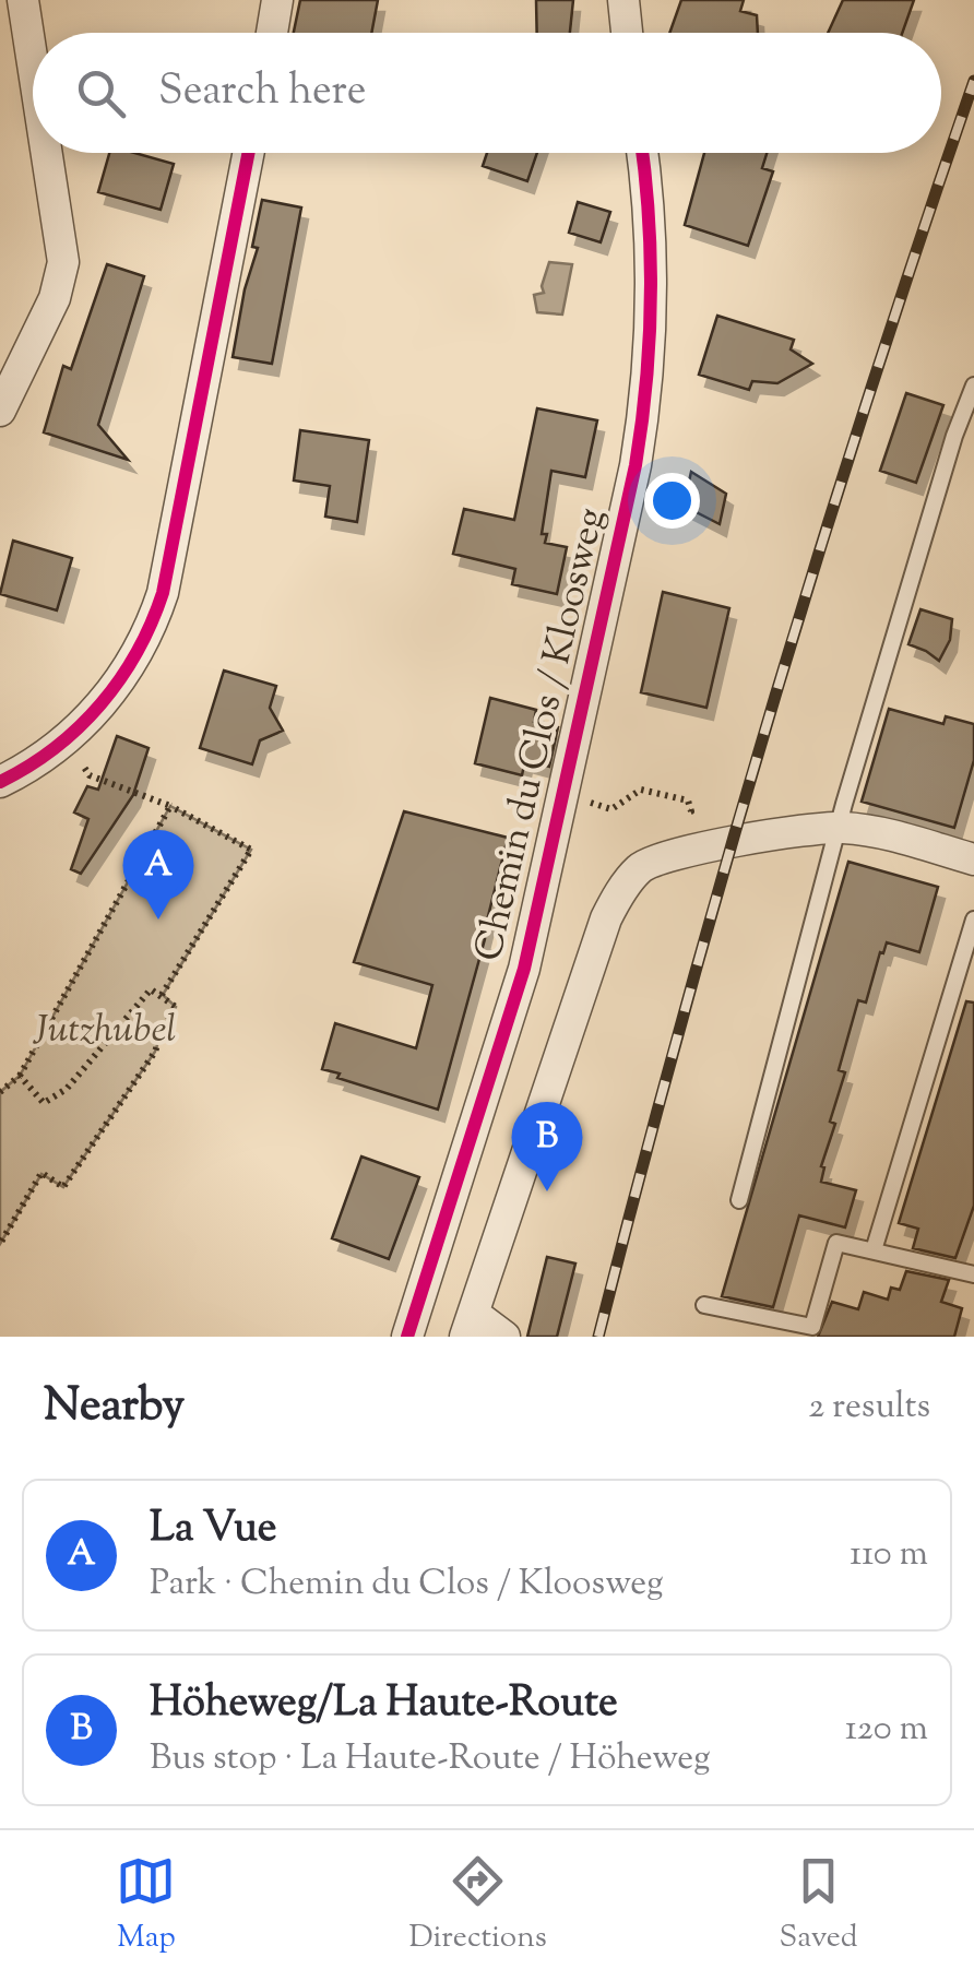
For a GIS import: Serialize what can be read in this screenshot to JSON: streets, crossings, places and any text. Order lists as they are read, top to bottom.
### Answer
{
  "streets": {
    "street": ["Chemin du Clos / Kloosweg"]
  },
  "parks": ["Jutzhubel"],
  "page": {
    "search": "Search here",
    "pins": ["A", "B"],
    "heading": ["Nearby", "2 results"],
    "list": [
      {
        "mark": "A",
        "name": "La Vue",
        "note": "Park · Chemin du Clos / Kloosweg",
        "value": "110 m"
      },
      {
        "mark": "B",
        "name": "Höheweg/La Haute-Route",
        "note": "Bus stop · La Haute-Route / Höheweg",
        "value": "120 m"
      }
    ],
    "nav": ["Map", "Directions", "Saved"]
  }
}
